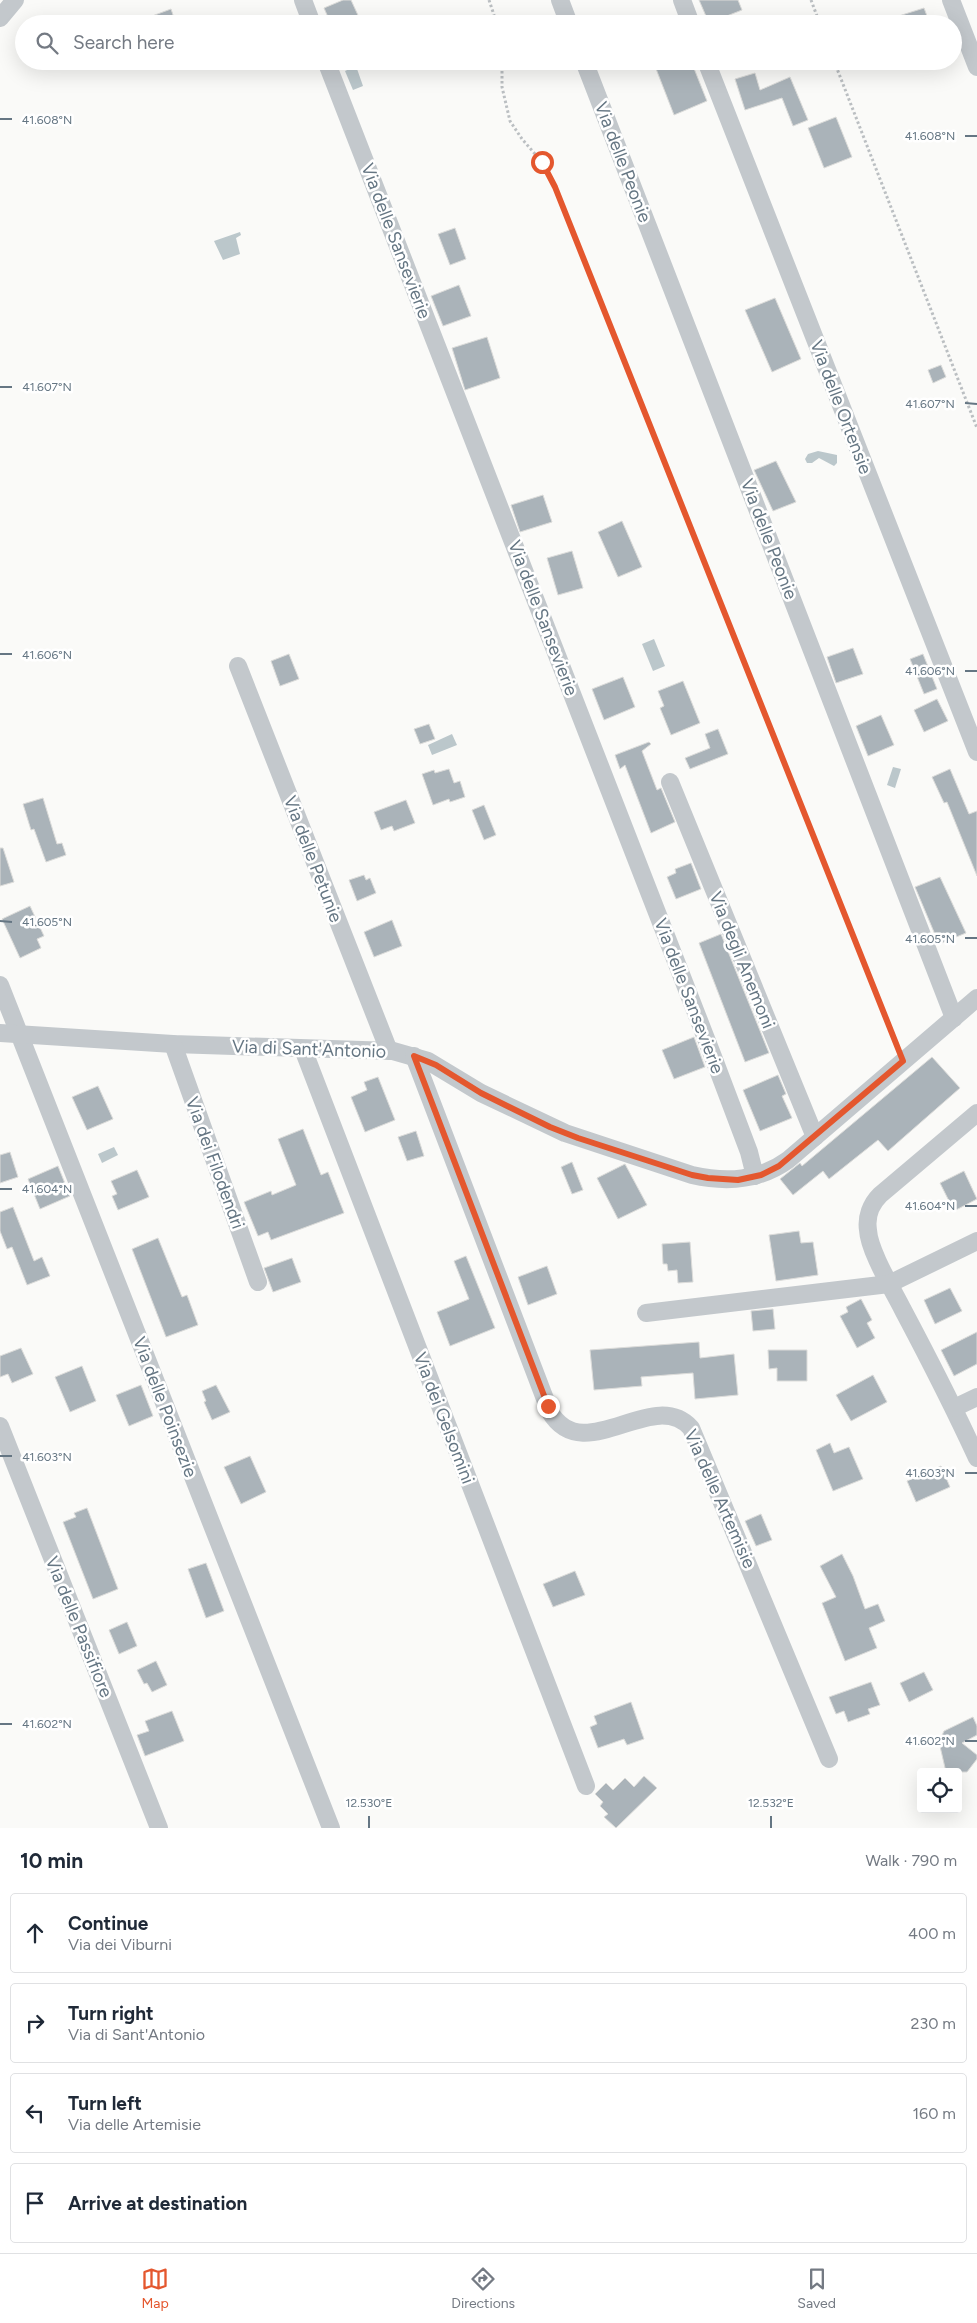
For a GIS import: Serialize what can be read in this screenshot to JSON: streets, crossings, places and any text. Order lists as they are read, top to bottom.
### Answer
{
  "streets": {
    "street": [
      "Via delle Peonie",
      "Via delle Sansevierie",
      "Via delle Ortensie",
      "Via delle Petunie",
      "Via degli Anemoni",
      "Via di Sant'Antonio",
      "Via dei Filodendri",
      "Via delle Poinsezie",
      "Via dei Gelsomini",
      "Via delle Artemisie",
      "Via delle Passifiore"
    ]
  },
  "crossings": [
    ["Via delle Peonie", "Via di Sant'Antonio"],
    ["Via delle Sansevierie", "Via di Sant'Antonio"],
    ["Via delle Petunie", "Via di Sant'Antonio"],
    ["Via degli Anemoni", "Via di Sant'Antonio"],
    ["Via di Sant'Antonio", "Via dei Filodendri"],
    ["Via di Sant'Antonio", "Via delle Poinsezie"],
    ["Via di Sant'Antonio", "Via dei Gelsomini"],
    ["Via di Sant'Antonio", "Via delle Artemisie"]
  ],
  "page": {
    "search": "Search here",
    "heading": ["10 min", "Walk · 790 m"],
    "list": [
      ["Continue", "Via dei Viburni", "400 m"],
      ["Turn right", "Via di Sant'Antonio", "230 m"],
      ["Turn left", "Via delle Artemisie", "160 m"],
      "Arrive at destination"
    ],
    "nav": ["Map", "Directions", "Saved"]
  },
  "coordinates": [
    "41.608°N",
    "41.607°N",
    "41.606°N",
    "41.605°N",
    "41.604°N",
    "41.603°N",
    "41.602°N",
    "12.530°E",
    "12.532°E"
  ]
}
